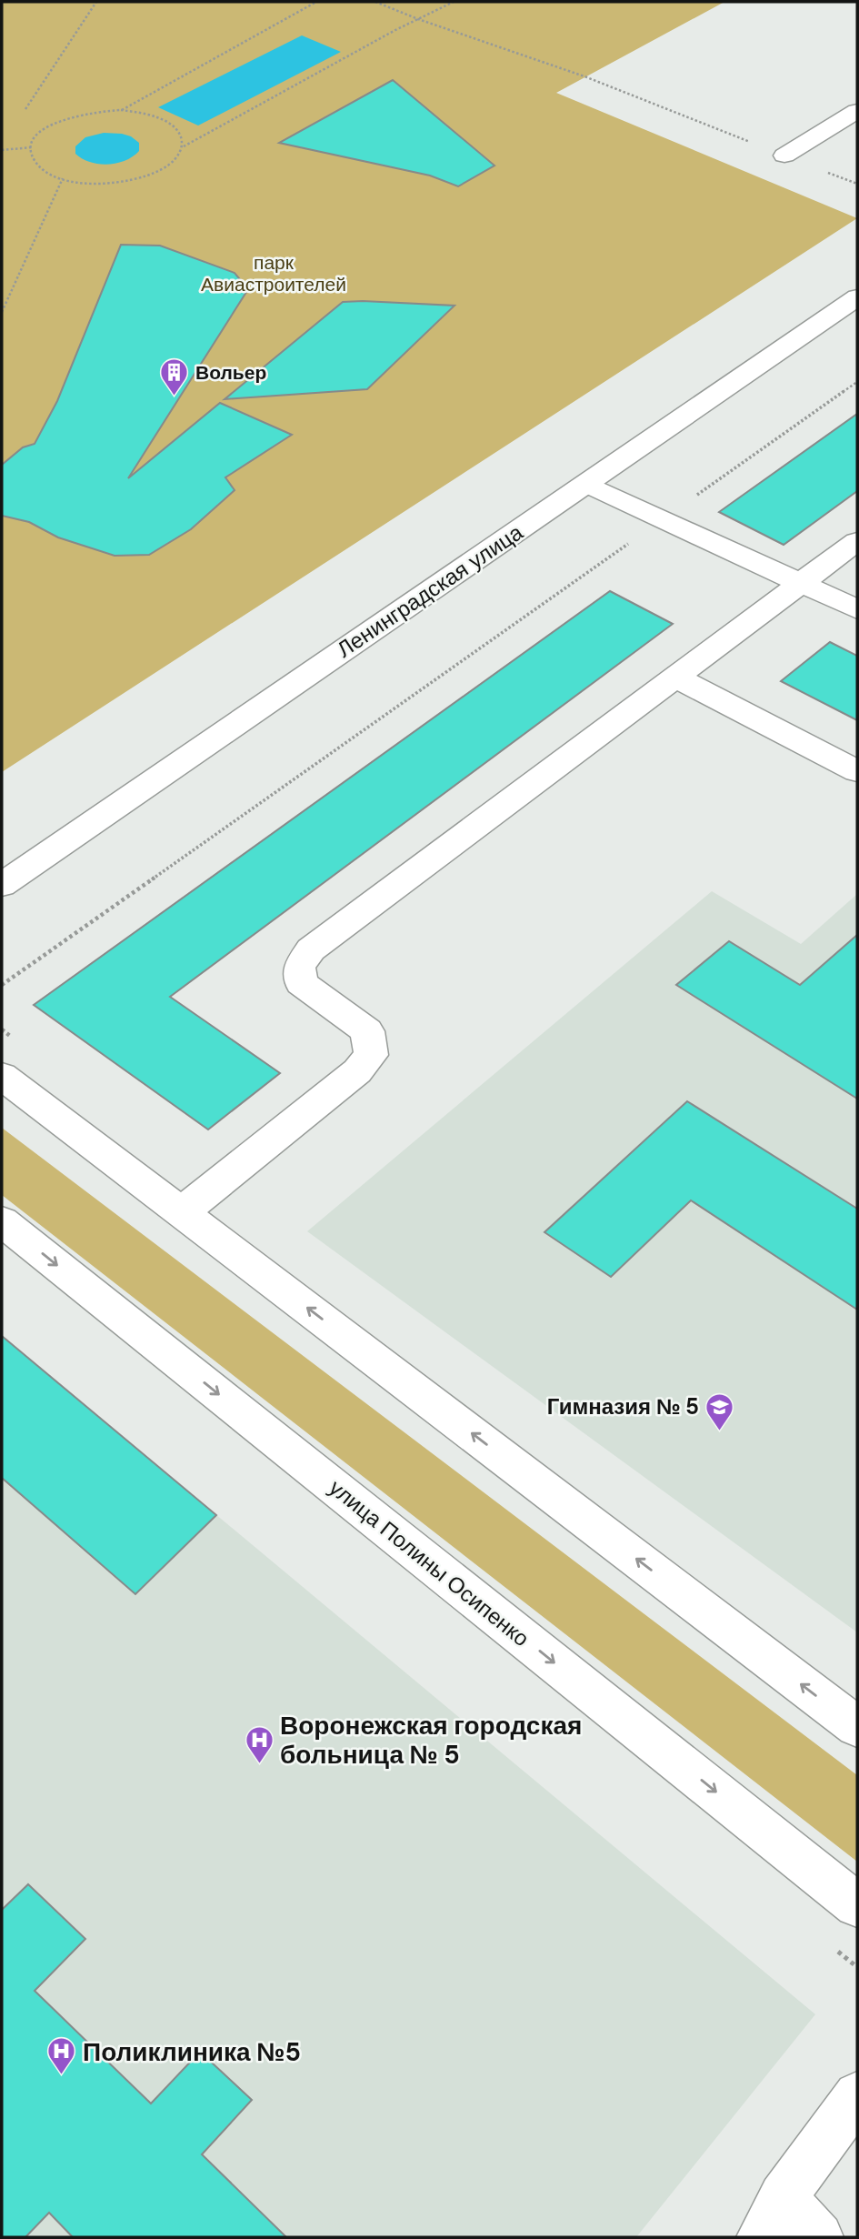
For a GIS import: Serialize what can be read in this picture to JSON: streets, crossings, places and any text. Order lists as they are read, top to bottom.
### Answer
{
  "streets": {
    "street": ["Ленинградская улица", "улица Полины Осипенко"]
  },
  "parks": ["парк Авиастроителей"],
  "places": {
    "building": ["Вольер"],
    "school or university": ["Гимназия № 5"],
    "hospital": ["Воронежская городская больница № 5", "Поликлиника №5"]
  }
}
